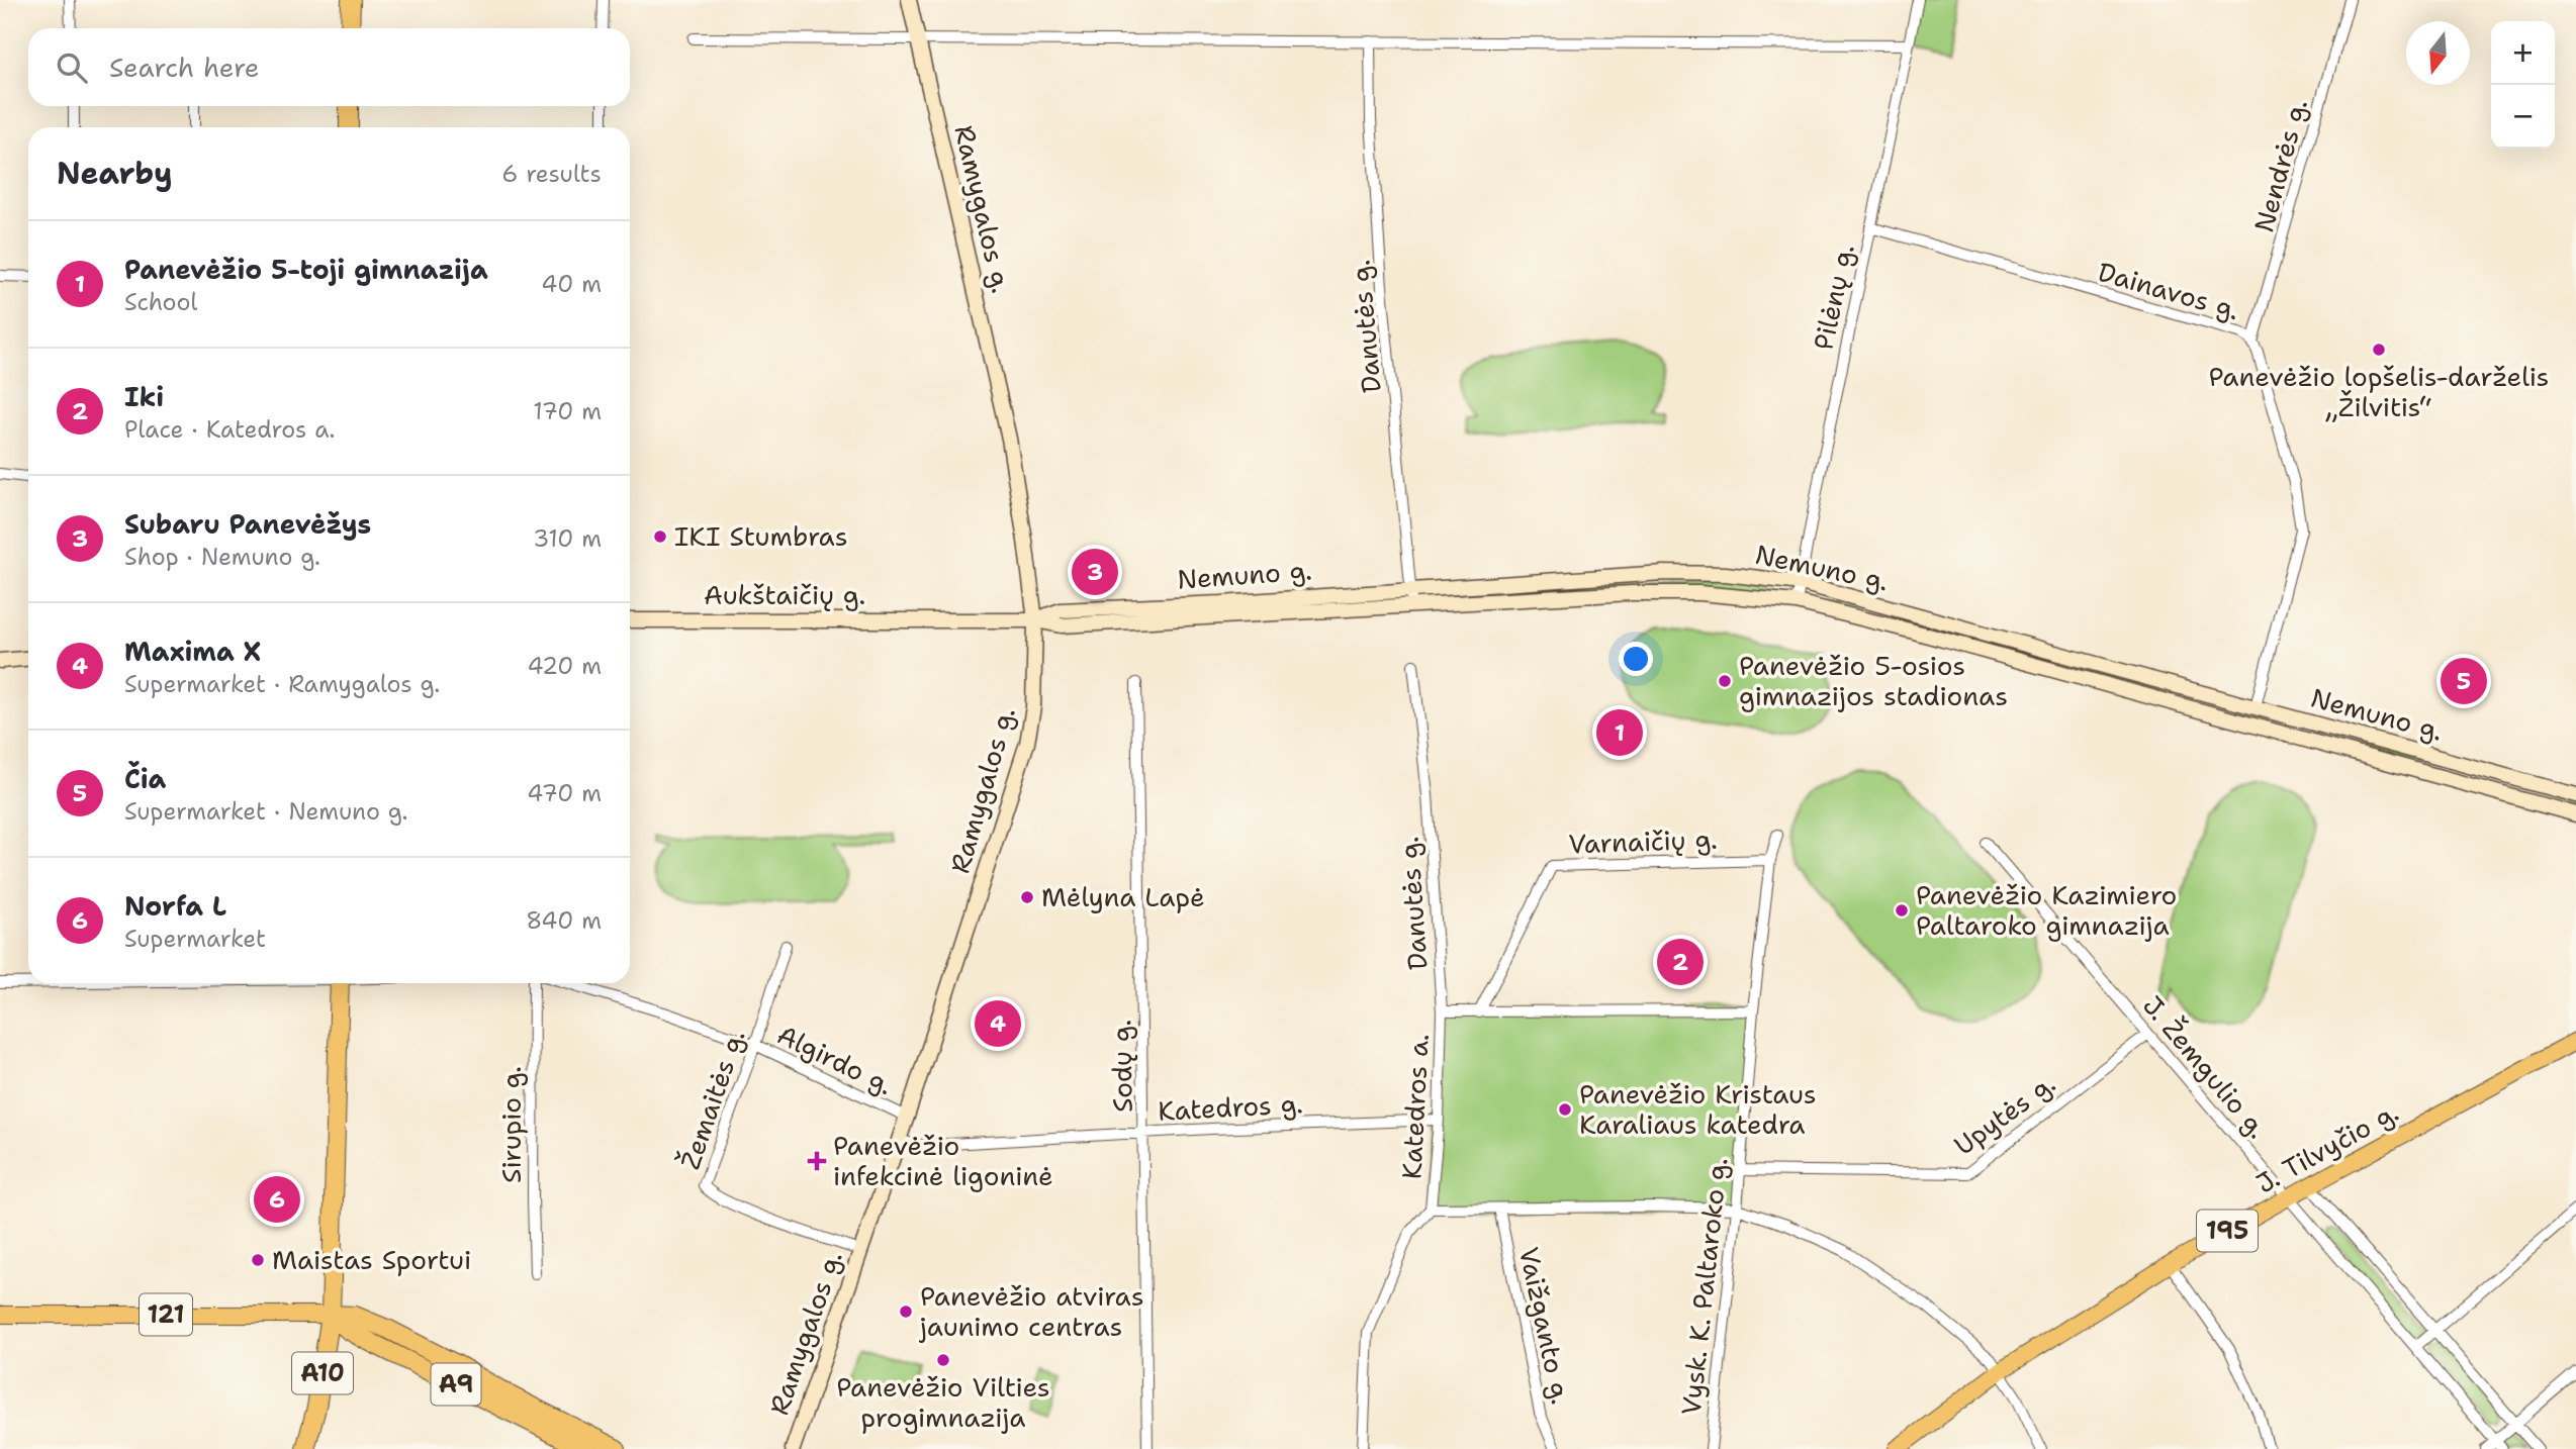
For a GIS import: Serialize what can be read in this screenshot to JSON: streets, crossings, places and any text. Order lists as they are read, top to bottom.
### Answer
{
  "streets": {
    "highway": ["A10", "A9"],
    "main road": [
      "Ramygalos g.",
      "Nemuno g.",
      "Aukštaičių g.",
      "J. Tilvyčio g.",
      "195",
      "121"
    ],
    "street": [
      "Nendrės g.",
      "Dainavos g.",
      "Pilėnų g.",
      "Danutės g.",
      "Varnaičių g.",
      "Algirdo g.",
      "Sodų g.",
      "J. Žemgulio g.",
      "Žemaitės g.",
      "Katedros a.",
      "Katedros g.",
      "Upytės g.",
      "Sirupio g.",
      "Vysk. K. Paltaroko g.",
      "Vaižganto g."
    ]
  },
  "crossings": [
    ["Nendrės g.", "Dainavos g."],
    ["Ramygalos g.", "Nemuno g."],
    ["Ramygalos g.", "Algirdo g."],
    ["Ramygalos g.", "Žemaitės g."],
    ["Ramygalos g.", "Katedros g."],
    ["Dainavos g.", "Pilėnų g."],
    ["Dainavos g.", "Nemuno g."],
    ["Pilėnų g.", "Nemuno g."],
    ["Danutės g.", "Nemuno g."],
    ["Danutės g.", "Katedros a."],
    ["Nemuno g.", "Aukštaičių g."],
    ["Varnaičių g.", "Katedros a."],
    ["Varnaičių g.", "Vysk. K. Paltaroko g."],
    ["Algirdo g.", "Žemaitės g."],
    ["Sodų g.", "Katedros g."],
    ["J. Žemgulio g.", "Upytės g."],
    ["J. Žemgulio g.", "J. Tilvyčio g."],
    ["Katedros a.", "Katedros g."],
    ["Katedros a.", "J. Tilvyčio g."],
    ["Katedros a.", "Vysk. K. Paltaroko g."],
    ["Katedros a.", "Vaižganto g."],
    ["Upytės g.", "Vysk. K. Paltaroko g."],
    ["121", "A10"],
    ["121", "A9"],
    ["A10", "A9"]
  ],
  "places": {
    "other": [
      "Panevėžio lopšelis-darželis „Žilvitis“",
      "IKI Stumbras",
      "Panevėžio 5-osios gimnazijos stadionas",
      "Mėlyna Lapė",
      "Panevėžio Kazimiero Paltaroko gimnazija",
      "Panevėžio Kristaus Karaliaus katedra",
      "Maistas Sportui",
      "Panevėžio atviras jaunimo centras",
      "Panevėžio Vilties progimnazija"
    ],
    "health": ["Panevėžio infekcinė ligoninė"]
  },
  "north": "bottom",
  "page": {
    "map_buttons": ["+", "−"],
    "search": "Search here",
    "heading": ["Nearby", "6 results"],
    "list": [
      {
        "mark": "1",
        "name": "Panevėžio 5-toji gimnazija",
        "note": "School",
        "value": "40 m"
      },
      {
        "mark": "2",
        "name": "Iki",
        "note": "Place · Katedros a.",
        "value": "170 m"
      },
      {
        "mark": "3",
        "name": "Subaru Panevėžys",
        "note": "Shop · Nemuno g.",
        "value": "310 m"
      },
      {
        "mark": "4",
        "name": "Maxima X",
        "note": "Supermarket · Ramygalos g.",
        "value": "420 m"
      },
      {
        "mark": "5",
        "name": "Čia",
        "note": "Supermarket · Nemuno g.",
        "value": "470 m"
      },
      {
        "mark": "6",
        "name": "Norfa L",
        "note": "Supermarket",
        "value": "840 m"
      }
    ],
    "pins": [
      "3",
      "5",
      "1",
      "2",
      "4",
      "6"
    ]
  }
}
